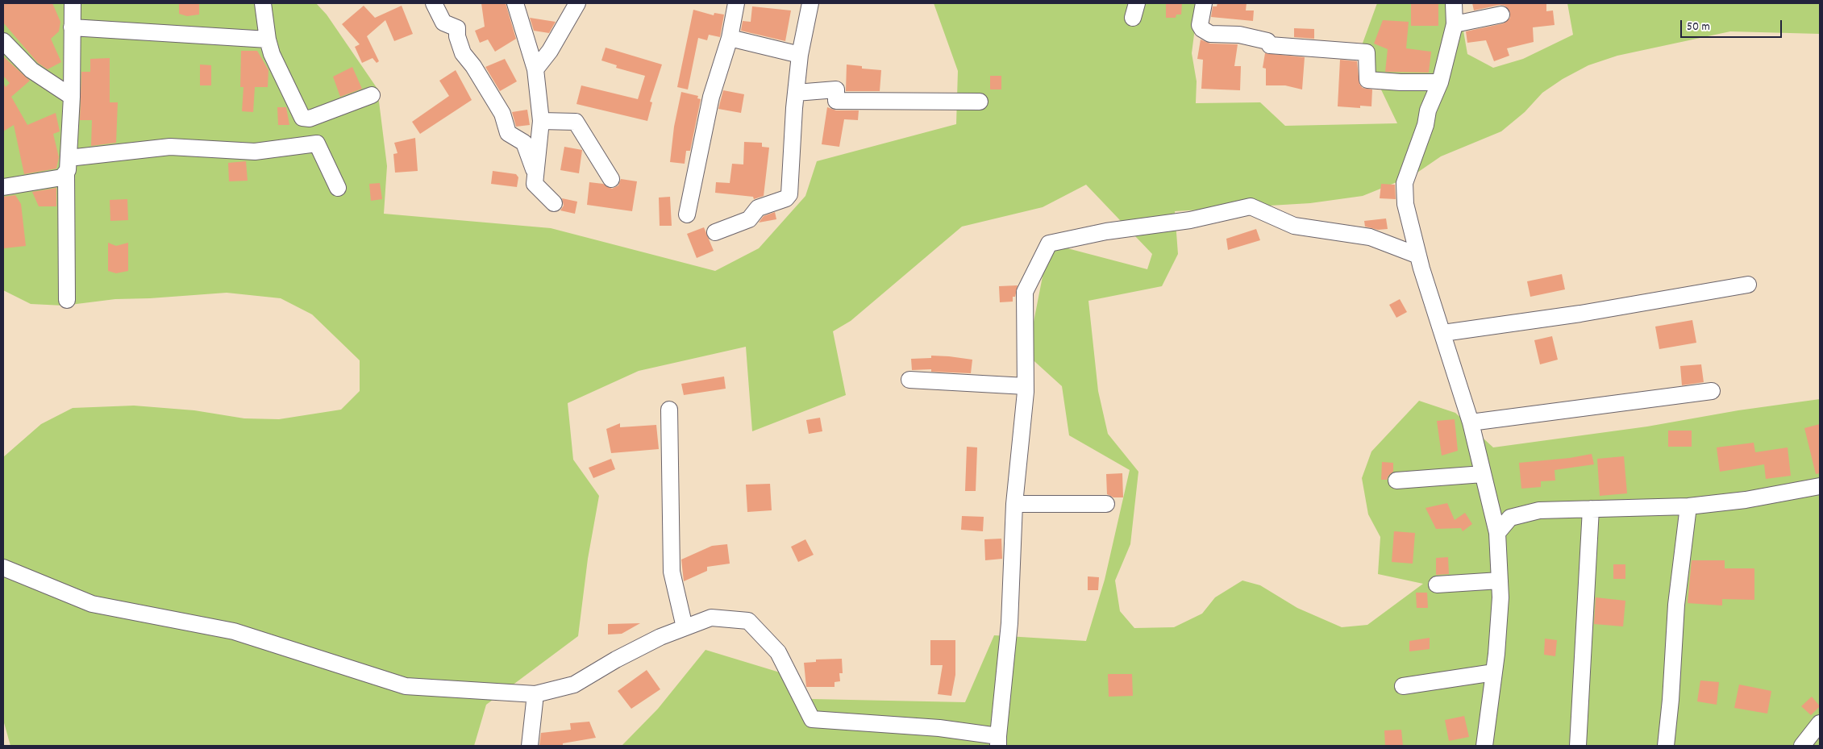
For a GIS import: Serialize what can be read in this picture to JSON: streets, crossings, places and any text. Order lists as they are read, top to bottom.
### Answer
{
  "scale_bar": "50 m"
}
